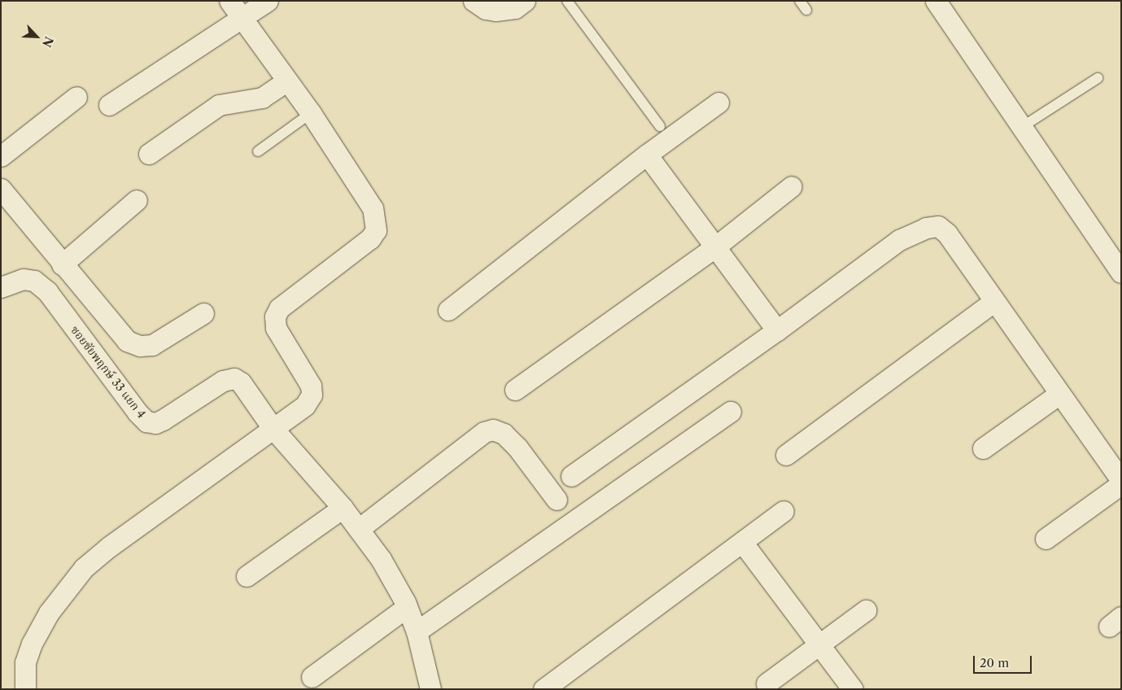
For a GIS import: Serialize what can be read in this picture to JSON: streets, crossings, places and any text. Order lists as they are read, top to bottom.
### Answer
{
  "streets": {
    "street": ["ซอยชัยพฤกษ์ 33 แยก 4"]
  },
  "scale_bar": "20 m",
  "north": "bottom right"
}
